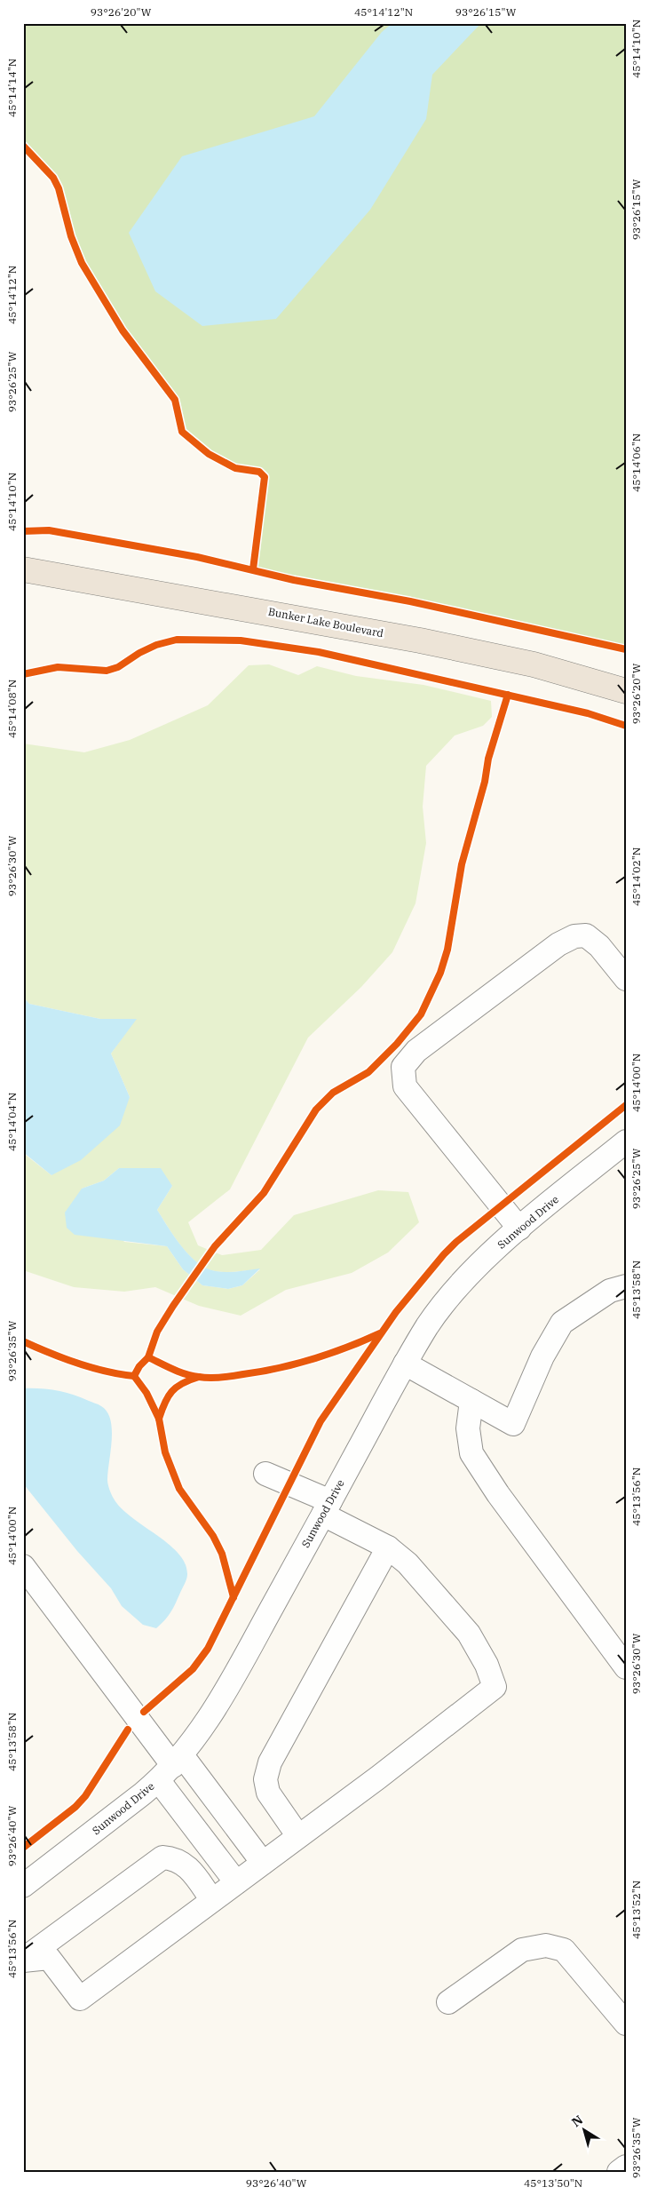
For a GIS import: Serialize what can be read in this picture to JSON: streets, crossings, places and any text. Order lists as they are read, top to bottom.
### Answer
{
  "streets": {
    "main road": ["Bunker Lake Boulevard"],
    "street": ["Sunwood Drive"]
  },
  "north": "top left",
  "coordinates": [
    "93°26'20\"W",
    "45°14'12\"N",
    "93°26'15\"W",
    "45°14'10\"N",
    "45°14'14\"N",
    "93°26'25\"W",
    "45°14'06\"N",
    "45°14'08\"N",
    "93°26'30\"W",
    "45°14'02\"N",
    "45°14'00\"N",
    "45°14'04\"N",
    "45°13'58\"N",
    "93°26'35\"W",
    "45°13'56\"N",
    "93°26'40\"W",
    "45°13'52\"N",
    "45°13'50\"N"
  ]
}
